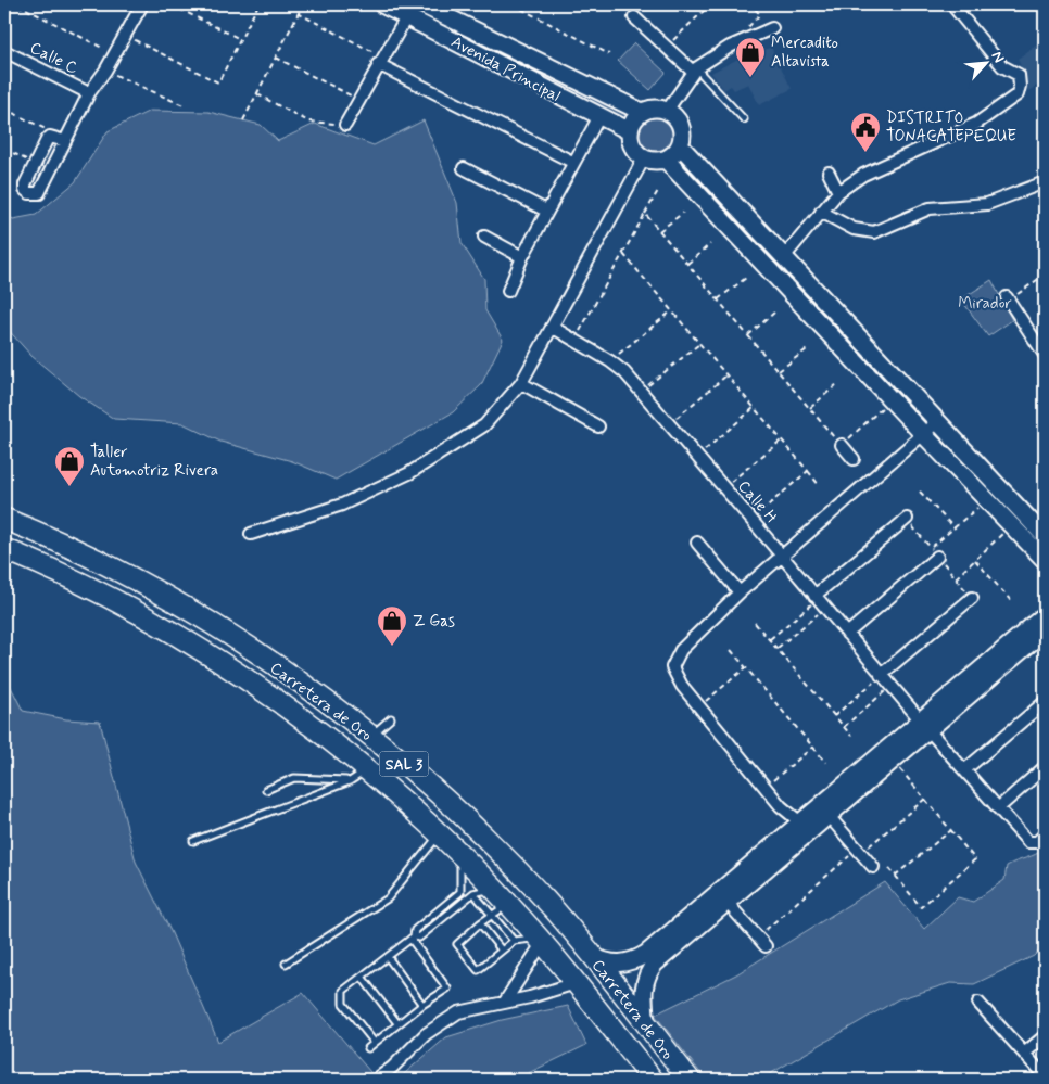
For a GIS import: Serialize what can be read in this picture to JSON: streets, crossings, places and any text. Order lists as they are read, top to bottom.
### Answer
{
  "streets": {
    "highway": ["Carretera de Oro", "SAL 3"],
    "street": ["Calle C", "Avenida Principal", "Calle H"]
  },
  "parks": ["Mirador"],
  "places": {
    "shop": ["Mercadito Altavista", "Taller Automotriz Rivera", "Z Gas"],
    "public building": ["DISTRITO TONACATEPEQUE"]
  },
  "north": "top right"
}
